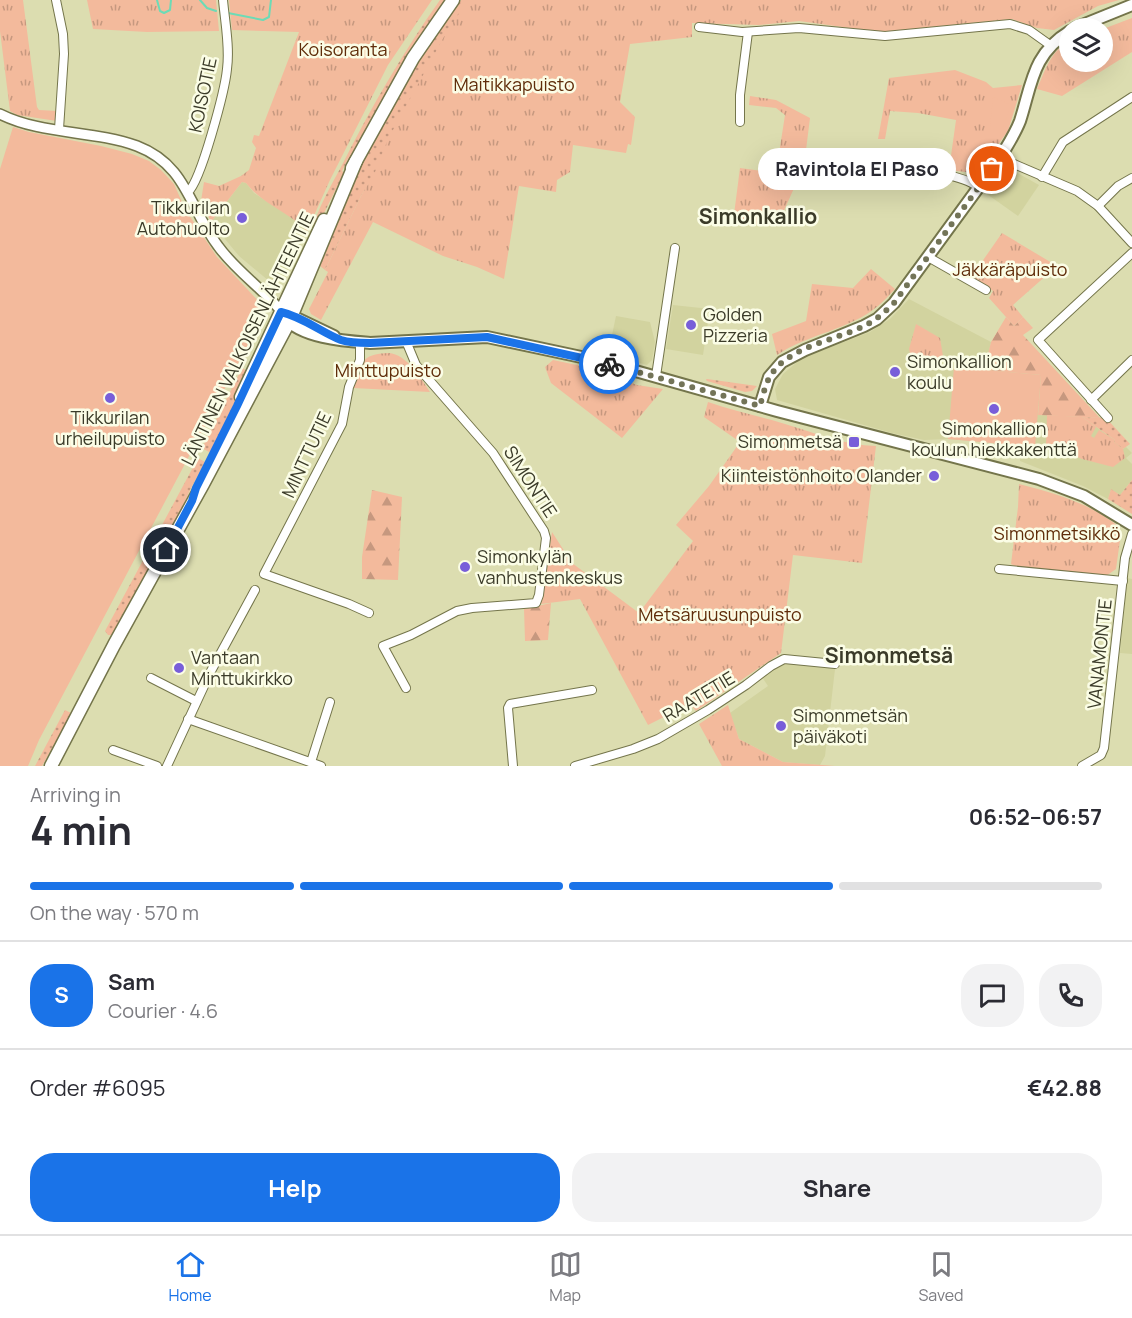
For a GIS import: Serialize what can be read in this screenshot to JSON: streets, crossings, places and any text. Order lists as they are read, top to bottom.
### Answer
{
  "streets": {
    "main road": ["LÄNTINEN VALKOISENLÄHTEENTIE"],
    "street": [
      "KOISOTIE",
      "MINTTUTIE",
      "SIMONTIE",
      "VANAMONTIE",
      "RAATETIE"
    ]
  },
  "districts": ["Simonkallio", "Simonmetsä"],
  "parks": [
    "Koisoranta",
    "Maitikkapuisto",
    "Jäkkäräpuisto",
    "Minttupuisto",
    "Simonmetsikkö",
    "Metsäruusunpuisto"
  ],
  "places": {
    "other": [
      "Ravintola El Paso",
      "Tikkurilan Autohuolto",
      "Golden Pizzeria",
      "Simonkallion koulu",
      "Tikkurilan urheilupuisto",
      "Simonkallion koulun hiekkakenttä",
      "Kiinteistönhoito Olander",
      "Simonkylän vanhustenkeskus",
      "Vantaan Minttukirkko",
      "Simonmetsän päiväkoti"
    ],
    "transit": ["Simonmetsä"]
  },
  "page": {
    "bubble": "Ravintola El Paso",
    "heading": ["4 min", "Arriving in", "06:52–06:57"],
    "panel": [
      "Sam",
      "Courier · 4.6",
      "Order #6095",
      "€42.88"
    ],
    "bar": "On the way · 570 m",
    "round": "S",
    "buttons": ["Help", "Share"],
    "tabs": ["Home", "Map", "Saved"]
  }
}
